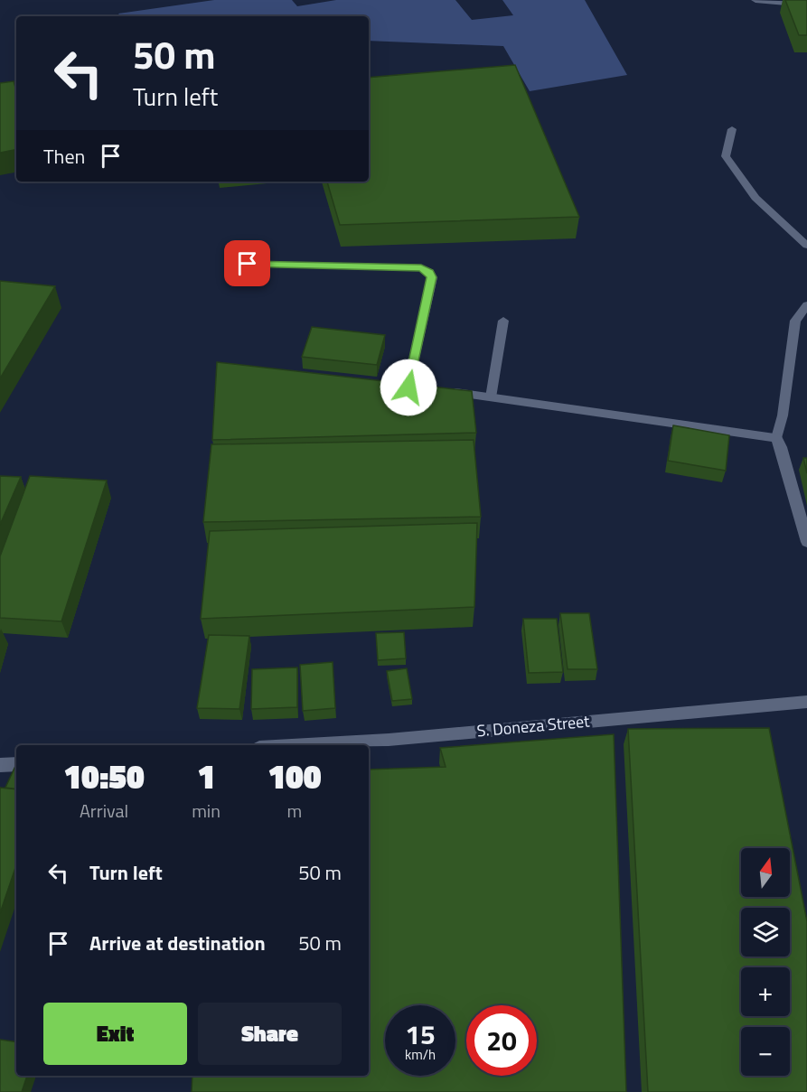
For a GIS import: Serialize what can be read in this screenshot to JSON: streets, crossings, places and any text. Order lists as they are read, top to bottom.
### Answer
{
  "streets": {
    "street": ["S. Doneza Street"]
  },
  "north": "top",
  "page": {
    "turn": ["50 m", "Turn left"],
    "then": "Then",
    "eta": [
      "10:50",
      "Arrival",
      "1",
      "min",
      "100",
      "m"
    ],
    "list": [
      {
        "name": "Turn left",
        "value": "50 m"
      },
      {
        "name": "Arrive at destination",
        "value": "50 m"
      }
    ],
    "map_buttons": ["+", "−"],
    "buttons": ["Exit", "Share"],
    "speed": "15 km/h",
    "limit": "20"
  }
}
